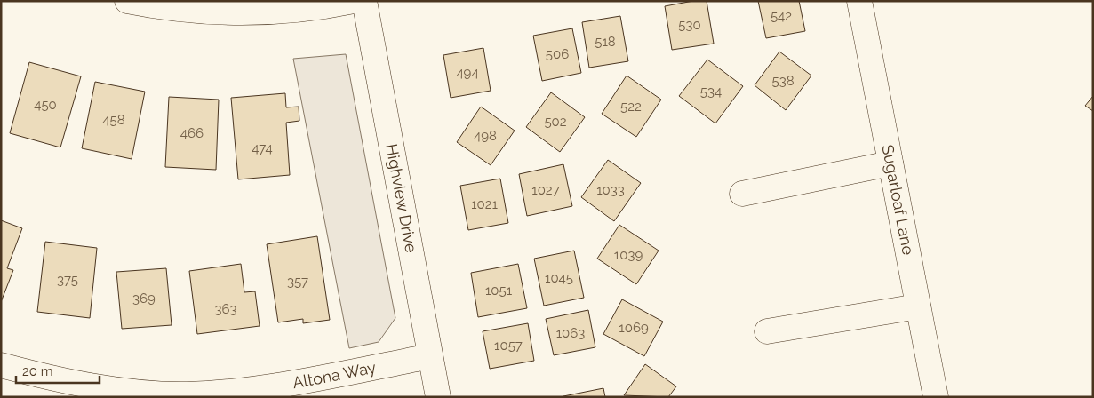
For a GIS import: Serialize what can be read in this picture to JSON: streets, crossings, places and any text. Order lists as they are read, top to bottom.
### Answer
{
  "streets": {
    "street": ["Highview Drive", "Sugarloaf Lane", "Altona Way"]
  },
  "crossings": [
    ["Highview Drive", "Altona Way"]
  ],
  "house_numbers": [
    "542",
    "530",
    "518",
    "506",
    "494",
    "538",
    "534",
    "450",
    "522",
    "458",
    "502",
    "466",
    "498",
    "474",
    "1027",
    "1033",
    "1021",
    "1039",
    "1045",
    "375",
    "357",
    "1051",
    "369",
    "363",
    "1069",
    "1063",
    "1057"
  ],
  "scale_bar": "20 m"
}
